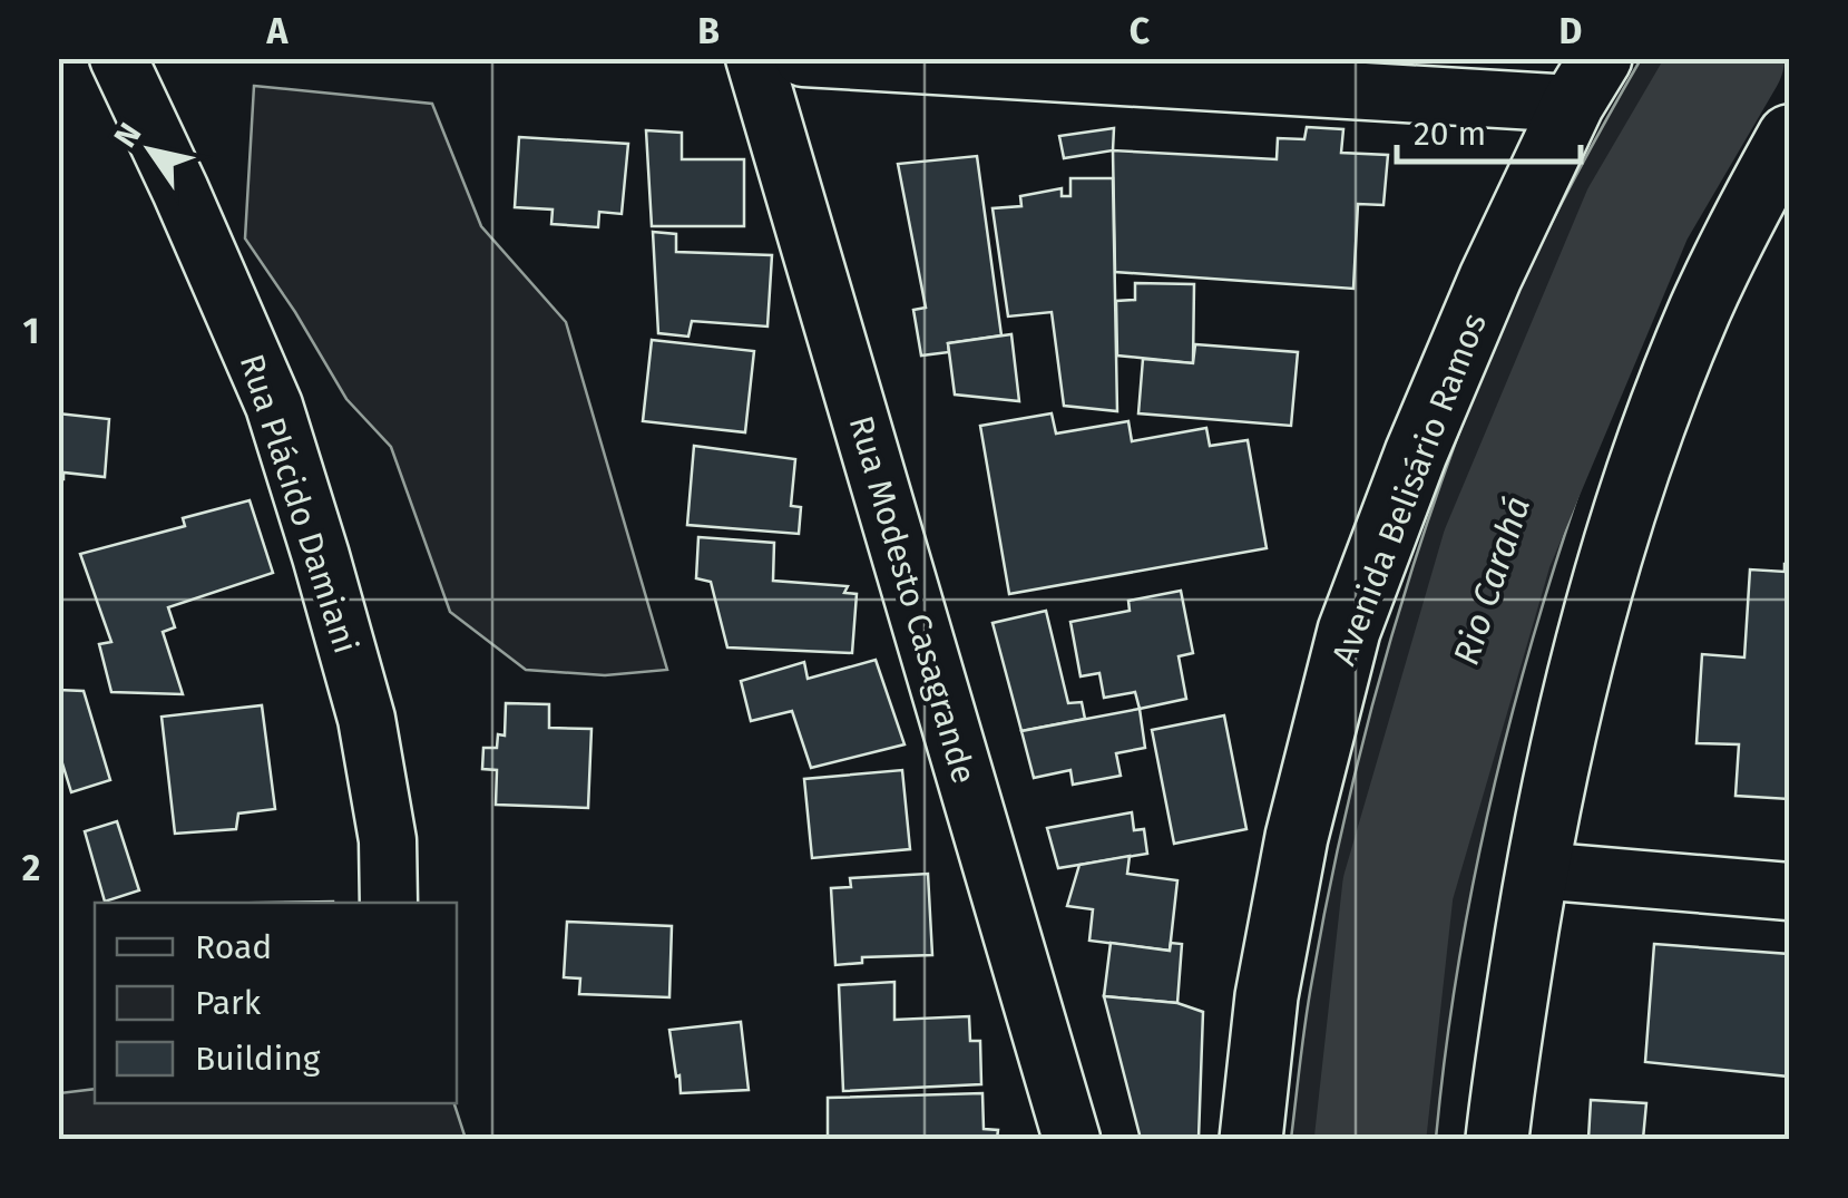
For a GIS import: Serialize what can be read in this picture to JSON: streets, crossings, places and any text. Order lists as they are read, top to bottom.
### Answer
{
  "streets": {
    "main road": ["Avenida Belisário Ramos"],
    "street": ["Rua Plácido Damiani", "Rua Modesto Casagrande"]
  },
  "water": ["Rio Carahá"],
  "legend": ["Road", "Park", "Building"],
  "scale_bar": "20 m",
  "north": "top left",
  "grid": {
    "columns": [
      "A",
      "B",
      "C",
      "D"
    ],
    "rows": ["1", "2"]
  }
}
